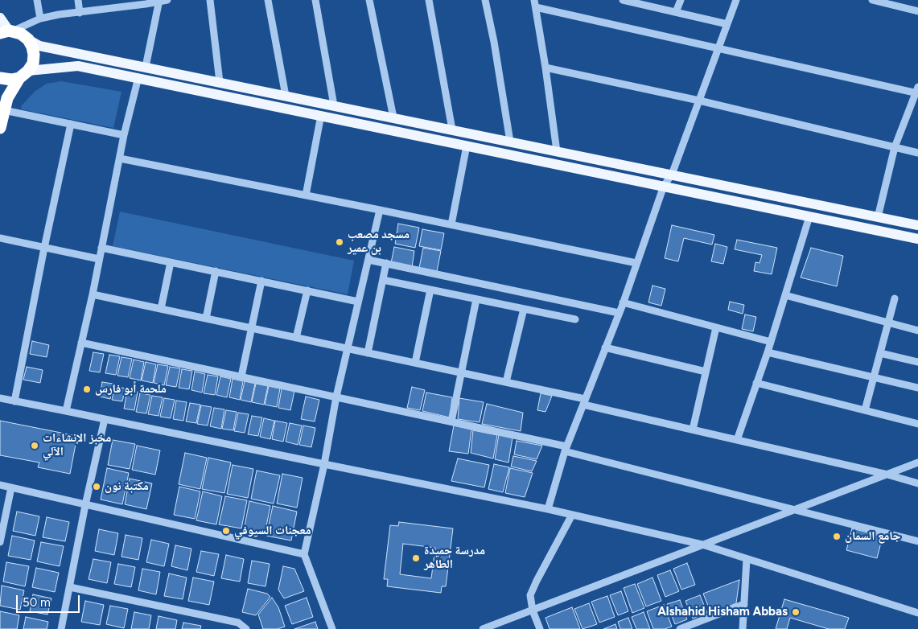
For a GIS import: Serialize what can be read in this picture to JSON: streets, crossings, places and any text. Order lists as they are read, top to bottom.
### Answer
{
  "places": [
    "مسجد مصعب بن عمير",
    "ملحمة أبو فارس",
    "مخبز الإنشاءات الآلي",
    "مكتبة نون",
    "معجنات السيوفي",
    "جامع السمان",
    "مدرسة حميدة الطاهر",
    "Alshahid Hisham Abbas"
  ],
  "scale_bar": "50 m"
}
